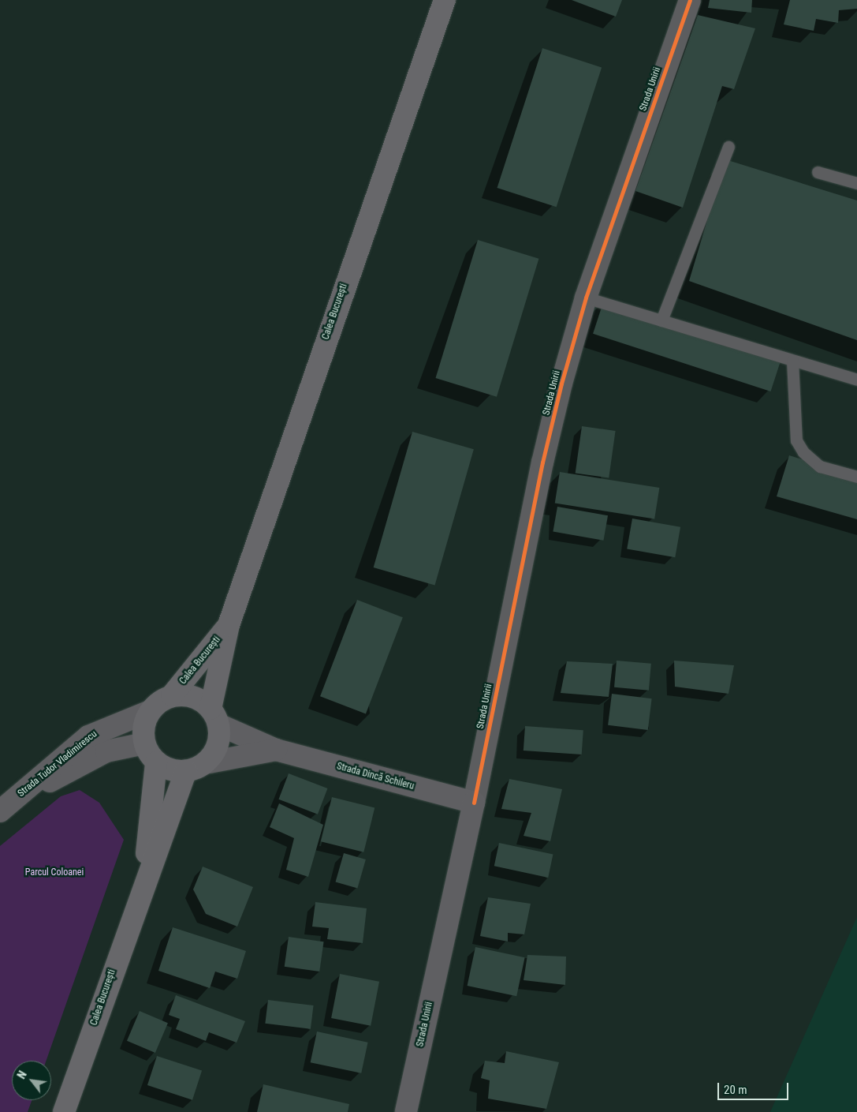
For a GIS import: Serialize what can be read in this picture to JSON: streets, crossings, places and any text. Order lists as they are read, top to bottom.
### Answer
{
  "streets": {
    "main road": [
      "Strada Unirii",
      "Calea București",
      "Strada Tudor Vladimirescu",
      "Strada Dincă Schileru"
    ]
  },
  "crossings": [
    ["Strada Unirii", "Strada Dincă Schileru"],
    ["Calea București", "Strada Tudor Vladimirescu"],
    ["Calea București", "Strada Dincă Schileru"],
    ["Strada Tudor Vladimirescu", "Strada Dincă Schileru"]
  ],
  "parks": ["Parcul Coloanei"],
  "scale_bar": "20 m",
  "north": "top left"
}
